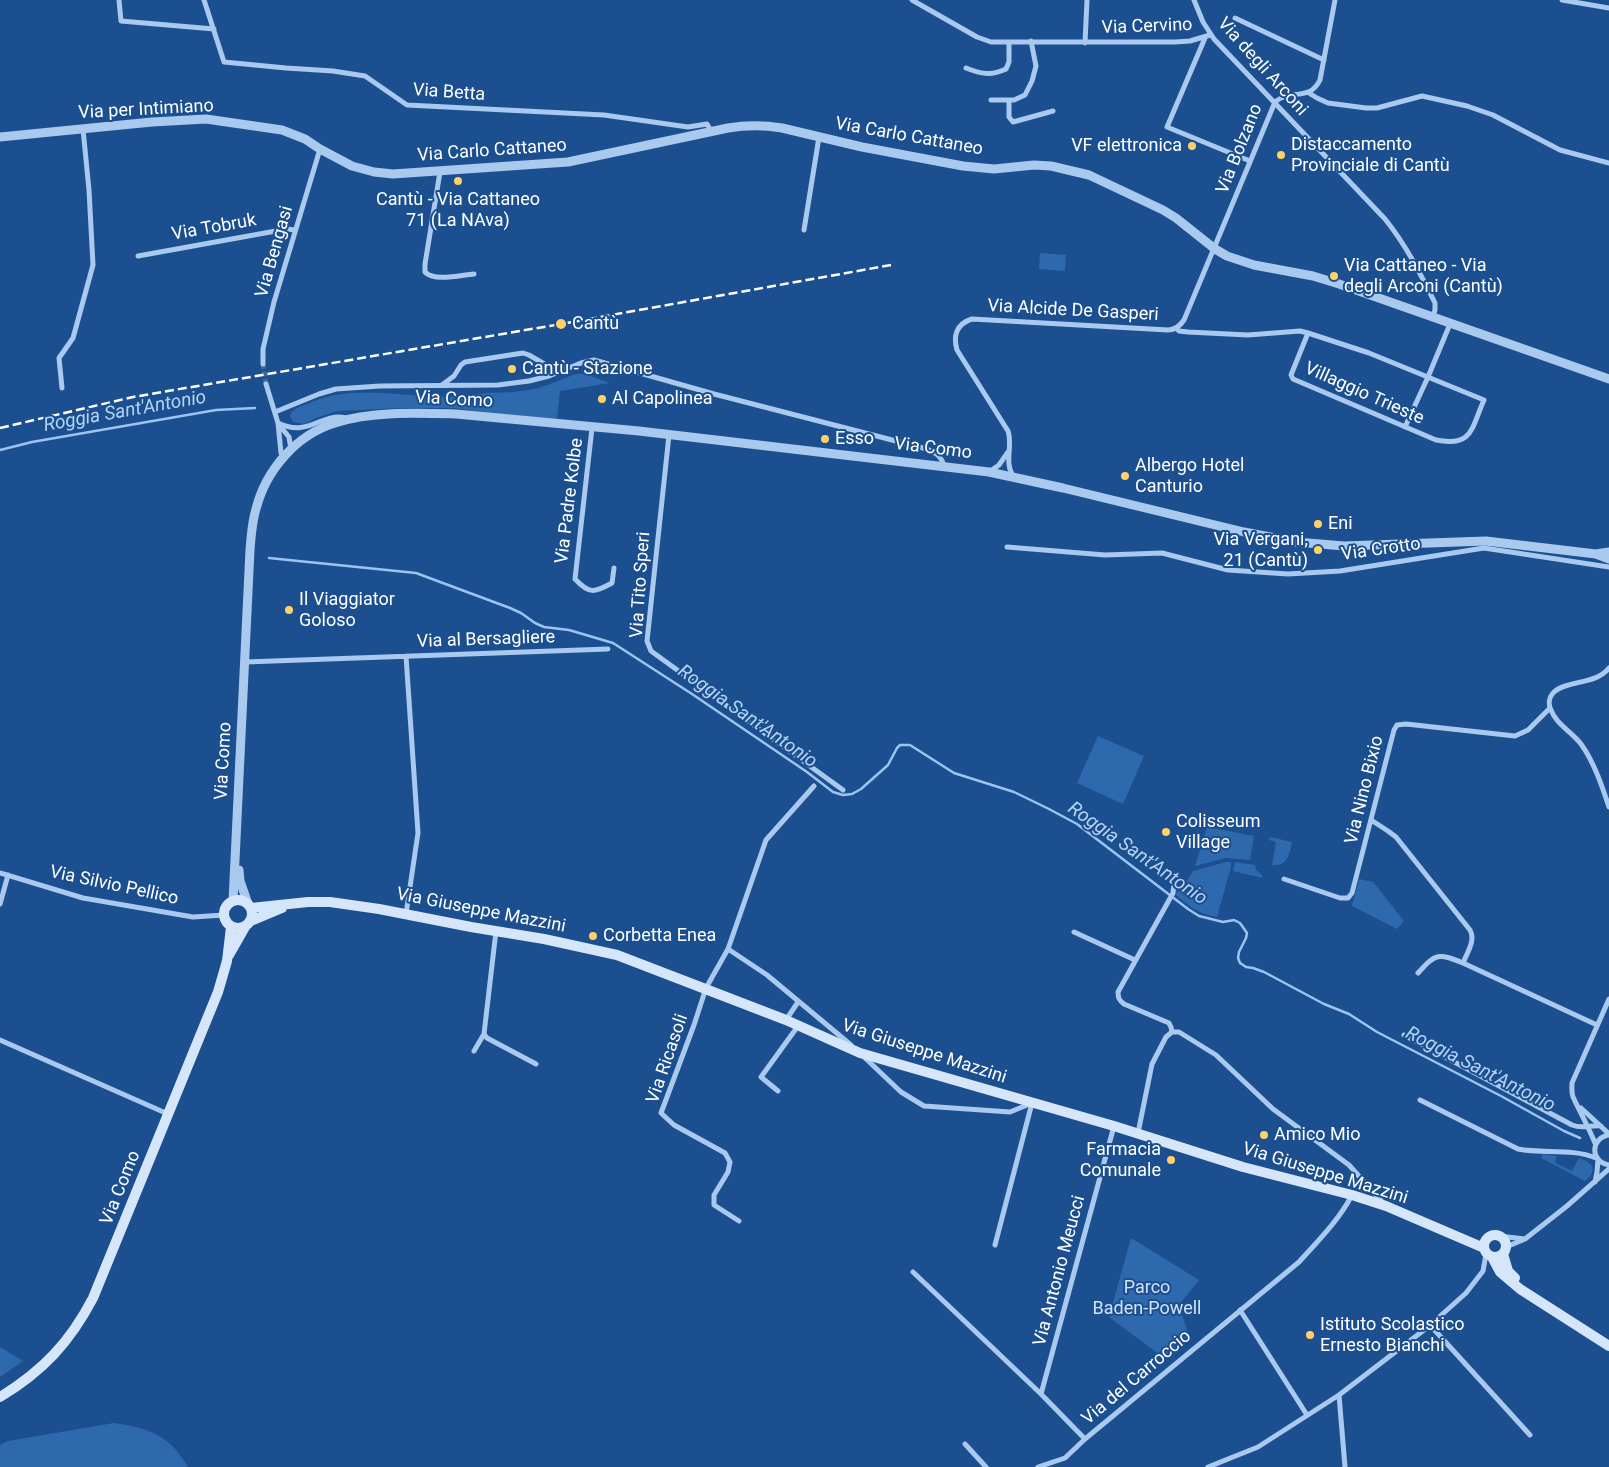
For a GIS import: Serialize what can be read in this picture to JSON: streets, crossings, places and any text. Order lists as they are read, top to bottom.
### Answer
{
  "streets": {
    "main road": ["Via Como", "Via Giuseppe Mazzini"],
    "street": [
      "Via Cervino",
      "Via degli Arconi",
      "Via Betta",
      "Via per Intimiano",
      "Via Carlo Cattaneo",
      "Via Bolzano",
      "Via Tobruk",
      "Via Bengasi",
      "Via Alcide De Gasperi",
      "Villaggio Trieste",
      "Via Padre Kolbe",
      "Via Crotto",
      "Via Tito Speri",
      "Via al Bersagliere",
      "Via Nino Bixio",
      "Via Silvio Pellico",
      "Via Ricasoli",
      "Via Antonio Meucci",
      "Via del Carroccio"
    ]
  },
  "crossings": [
    ["Via Cervino", "Via degli Arconi"],
    ["Via degli Arconi", "Via Carlo Cattaneo"],
    ["Via degli Arconi", "Via Bolzano"],
    ["Via Betta", "Via Carlo Cattaneo"],
    ["Via per Intimiano", "Via Carlo Cattaneo"],
    ["Via per Intimiano", "Via Bengasi"],
    ["Via Carlo Cattaneo", "Via Bolzano"],
    ["Via Carlo Cattaneo", "Via Bengasi"],
    ["Via Bolzano", "Via Alcide De Gasperi"],
    ["Via Tobruk", "Via Bengasi"],
    ["Via Alcide De Gasperi", "Via Como"],
    ["Via Como", "Via Padre Kolbe"],
    ["Via Como", "Via Tito Speri"],
    ["Via Como", "Via al Bersagliere"],
    ["Via Como", "Via Silvio Pellico"],
    ["Via Como", "Via Giuseppe Mazzini"],
    ["Via Silvio Pellico", "Via Giuseppe Mazzini"],
    ["Via Giuseppe Mazzini", "Via Ricasoli"],
    ["Via Giuseppe Mazzini", "Via Antonio Meucci"],
    ["Via Giuseppe Mazzini", "Via del Carroccio"]
  ],
  "water": ["Roggia Sant'Antonio"],
  "parks": ["Parco Baden-Powell"],
  "places": [
    "VF elettronica",
    "Distaccamento Provinciale di Cantù",
    "Cantù - Via Cattaneo 71 (La NAva)",
    "Via Cattaneo - Via degli Arconi (Cantù)",
    "Cantù",
    "Cantù - Stazione",
    "Al Capolinea",
    "Esso",
    "Albergo Hotel Canturio",
    "Eni",
    "Via Vergani, 21 (Cantù)",
    "Il Viaggiator Goloso",
    "Colisseum Village",
    "Corbetta Enea",
    "Amico Mio",
    "Farmacia Comunale",
    "Istituto Scolastico Ernesto Bianchi"
  ]
}
